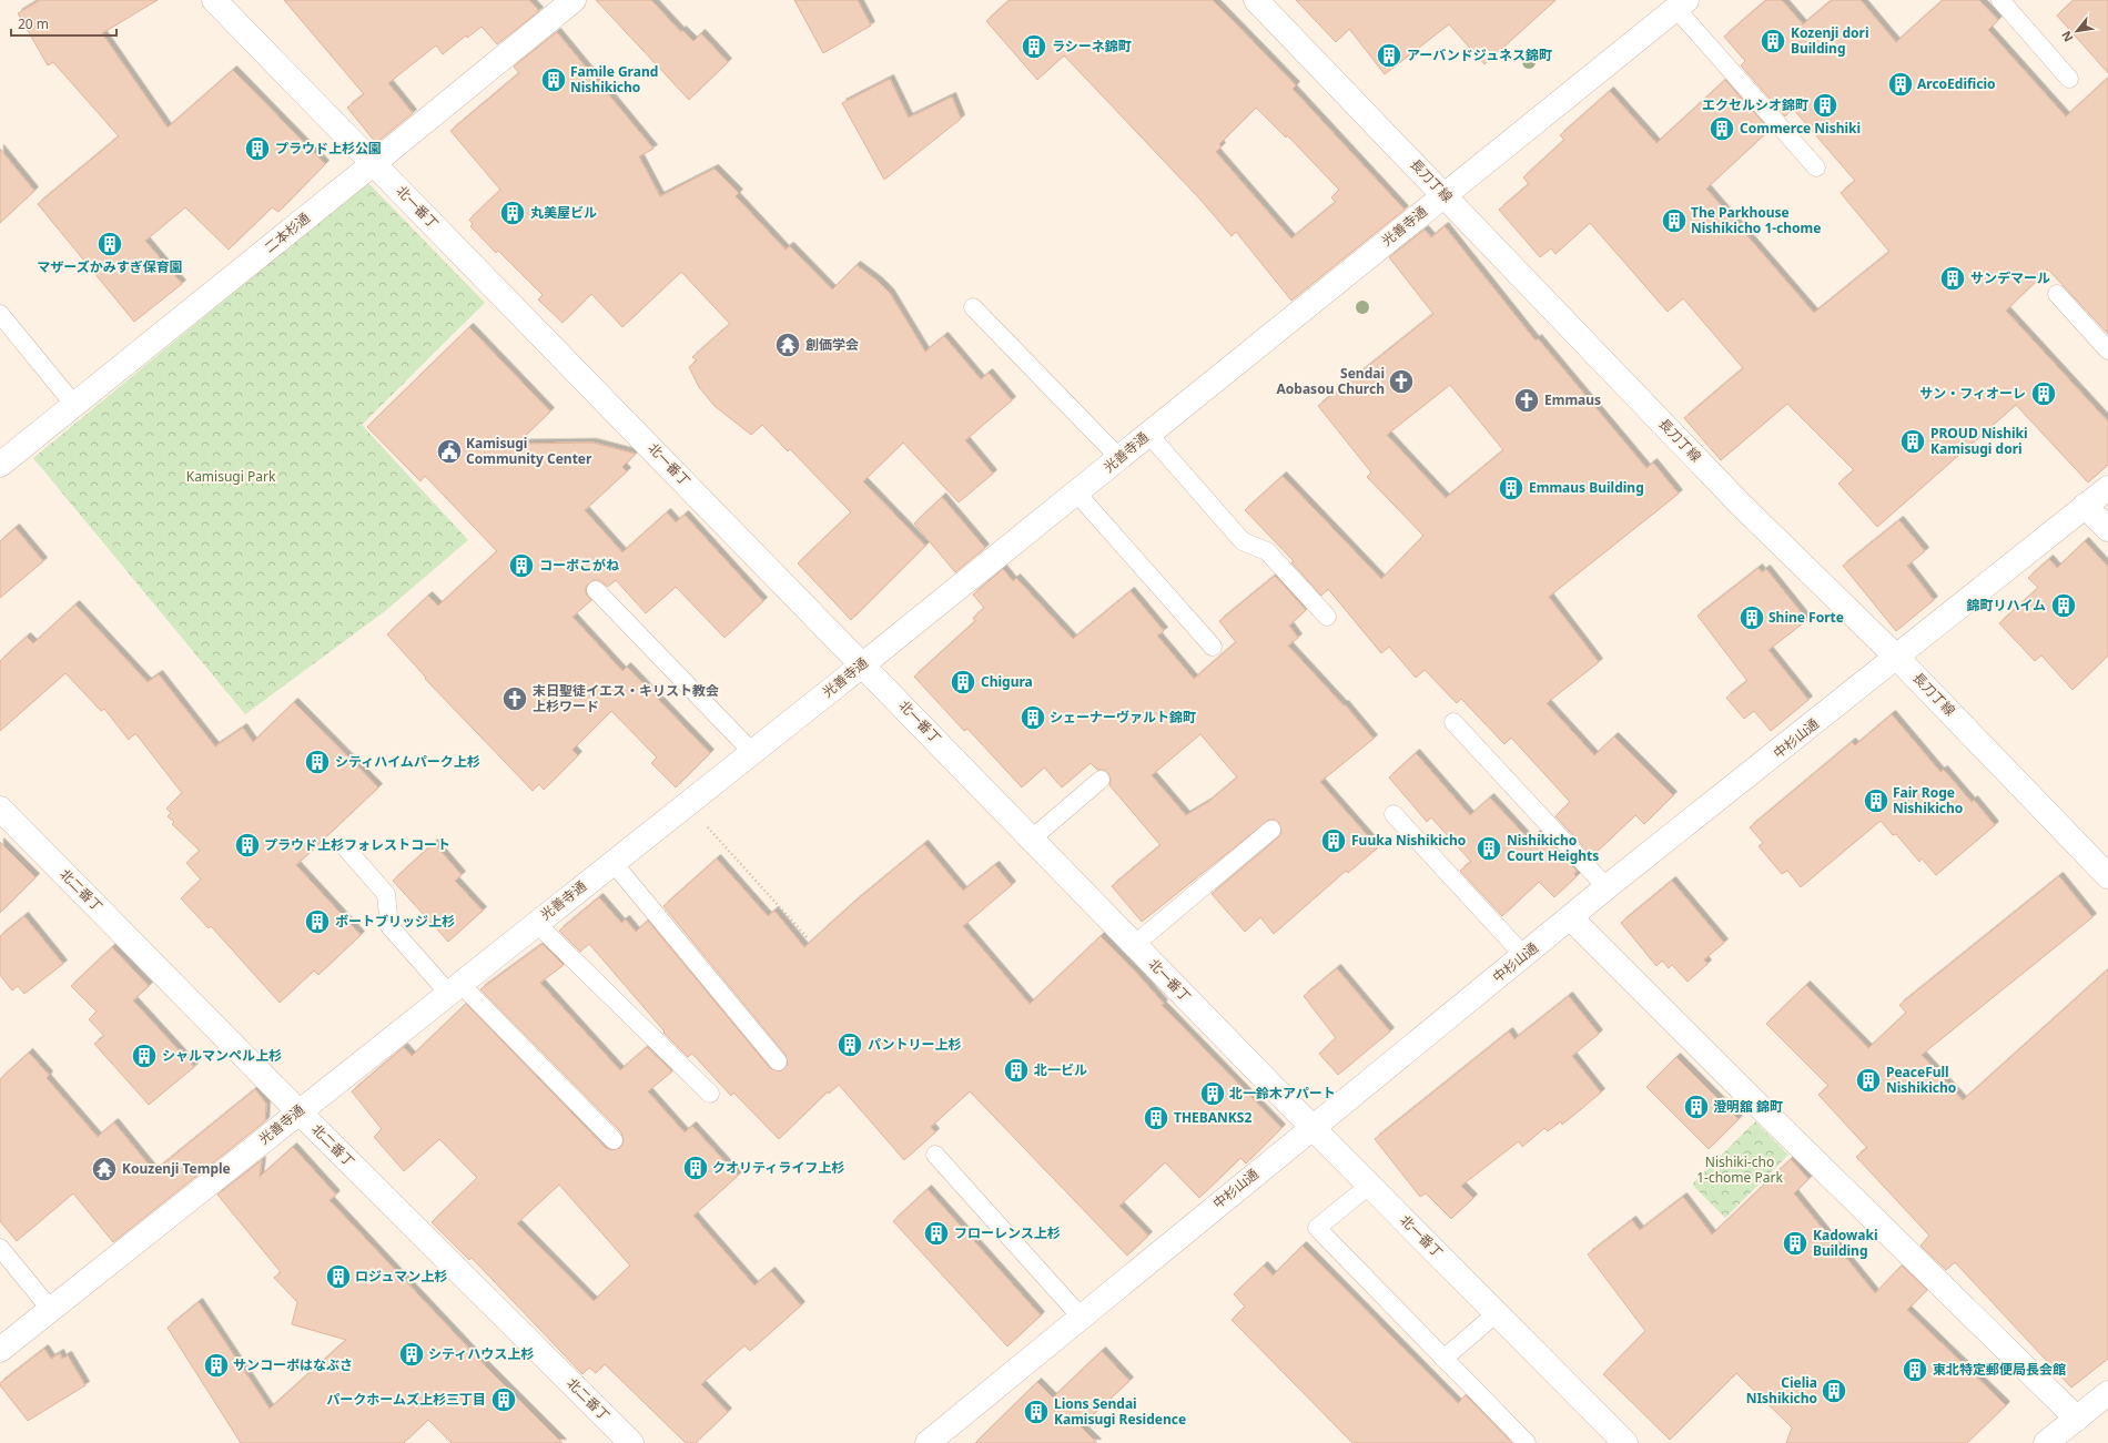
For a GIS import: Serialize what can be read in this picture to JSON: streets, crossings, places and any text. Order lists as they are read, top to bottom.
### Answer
{
  "streets": {
    "street": [
      "長刀丁線",
      "北一番丁",
      "光善寺通",
      "二本杉通",
      "中杉山通",
      "北二番丁"
    ]
  },
  "crossings": [
    ["長刀丁線", "光善寺通"],
    ["長刀丁線", "中杉山通"],
    ["北一番丁", "光善寺通"],
    ["北一番丁", "二本杉通"],
    ["北一番丁", "中杉山通"],
    ["光善寺通", "北二番丁"]
  ],
  "parks": ["Kamisugi Park", "Nishiki-cho 1-chome Park"],
  "places": {
    "building": [
      "Kozenji dori Building",
      "ラシーネ錦町",
      "アーバンドジュネス錦町",
      "Famile Grand Nishikicho",
      "ArcoEdificio",
      "エクセルシオ錦町",
      "Commerce Nishiki",
      "プラウド上杉公園",
      "丸美屋ビル",
      "The Parkhouse Nishikicho 1-chome",
      "マザーズかみすぎ保育園",
      "サンデマール",
      "サン・フィオーレ",
      "PROUD Nishiki Kamisugi dori",
      "Emmaus Building",
      "コーポこがね",
      "錦町リハイム",
      "Shine Forte",
      "Chigura",
      "シェーナーヴァルト錦町",
      "シティハイムパーク上杉",
      "Fair Roge Nishikicho",
      "Fuuka Nishikicho",
      "プラウド上杉フォレストコート",
      "Nishikicho Court Heights",
      "ボートブリッジ上杉",
      "パントリー上杉",
      "シャルマンペル上杉",
      "北一ビル",
      "PeaceFull Nishikicho",
      "北一鈴木アパート",
      "澄明舘 錦町",
      "THEBANKS2",
      "クオリティライフ上杉",
      "フローレンス上杉",
      "Kadowaki Building",
      "ロジュマン上杉",
      "シティハウス上杉",
      "サンコーポはなぶさ",
      "東北特定郵便局長会館",
      "Cielia NIshikicho",
      "パークホームズ上杉三丁目",
      "Lions Sendai Kamisugi Residence"
    ],
    "temple": ["創価学会", "Kouzenji Temple"],
    "church": ["Sendai Aobasou Church", "Emmaus", "末日聖徒イエス・キリスト教会 上杉ワード"],
    "public building": ["Kamisugi Community Center"]
  },
  "scale_bar": "20 m",
  "north": "bottom left"
}
